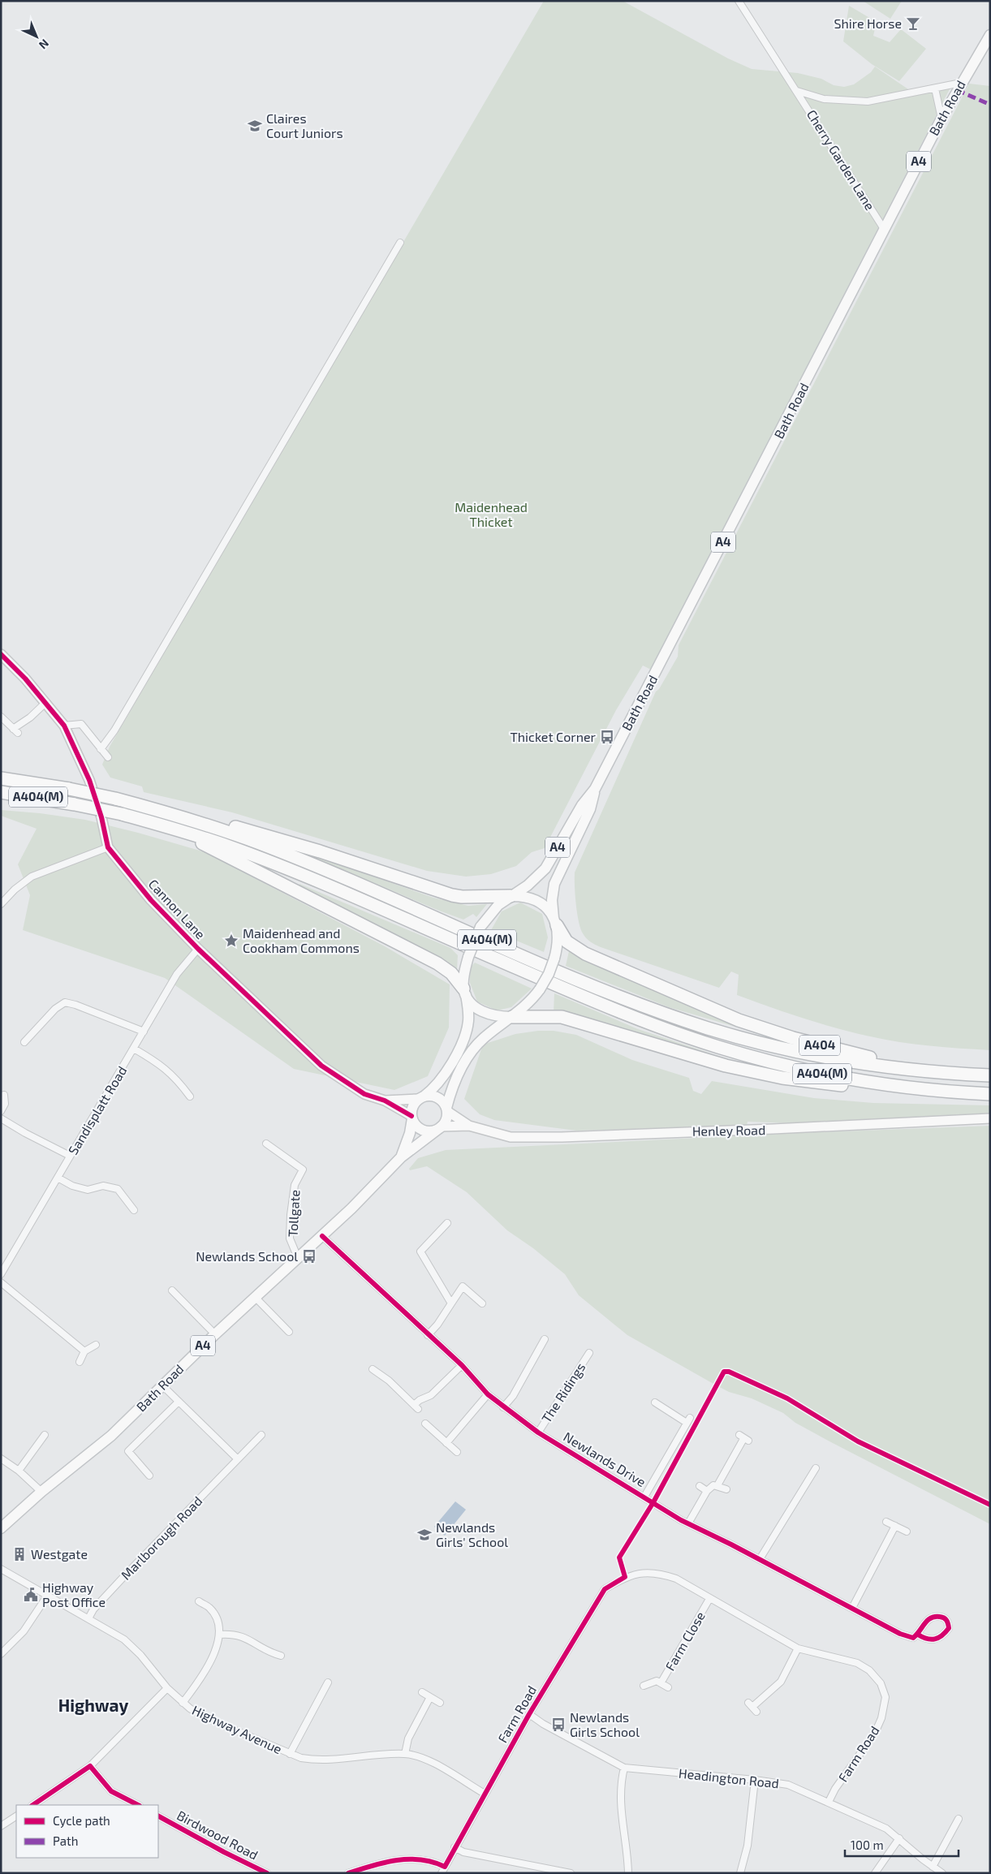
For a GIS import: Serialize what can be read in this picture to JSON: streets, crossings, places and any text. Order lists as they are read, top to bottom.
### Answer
{
  "streets": {
    "highway": ["A404(M)", "A404"],
    "main road": ["Bath Road", "A4"],
    "street": [
      "Cherry Garden Lane",
      "Cannon Lane",
      "Sandisplatt Road",
      "Henley Road",
      "Tollgate",
      "The Ridings",
      "Newlands Drive",
      "Marlborough Road",
      "Farm Close",
      "Farm Road",
      "Highway Avenue",
      "Headington Road",
      "Birdwood Road"
    ]
  },
  "crossings": [
    ["Bath Road", "Cherry Garden Lane"],
    ["Bath Road", "A404(M)"],
    ["Bath Road", "Cannon Lane"],
    ["Bath Road", "A404"],
    ["Bath Road", "Henley Road"],
    ["Bath Road", "Tollgate"],
    ["Bath Road", "Newlands Drive"],
    ["A404(M)", "A404"],
    ["Cannon Lane", "Sandisplatt Road"],
    ["Cannon Lane", "Henley Road"],
    ["The Ridings", "Newlands Drive"],
    ["Marlborough Road", "Highway Avenue"],
    ["Farm Close", "Farm Road"],
    ["Farm Road", "Highway Avenue"],
    ["Farm Road", "Headington Road"]
  ],
  "districts": ["Highway"],
  "parks": ["Maidenhead Thicket"],
  "places": {
    "bar": ["Shire Horse"],
    "school or university": ["Claires Court Juniors", "Newlands Girls' School"],
    "bus stop": ["Thicket Corner", "Newlands School", "Newlands Girls School"],
    "place": ["Maidenhead and Cookham Commons"],
    "building": ["Westgate"],
    "public building": ["Highway Post Office"]
  },
  "legend": ["Cycle path", "Path"],
  "scale_bar": "100 m",
  "north": "bottom right"
}
